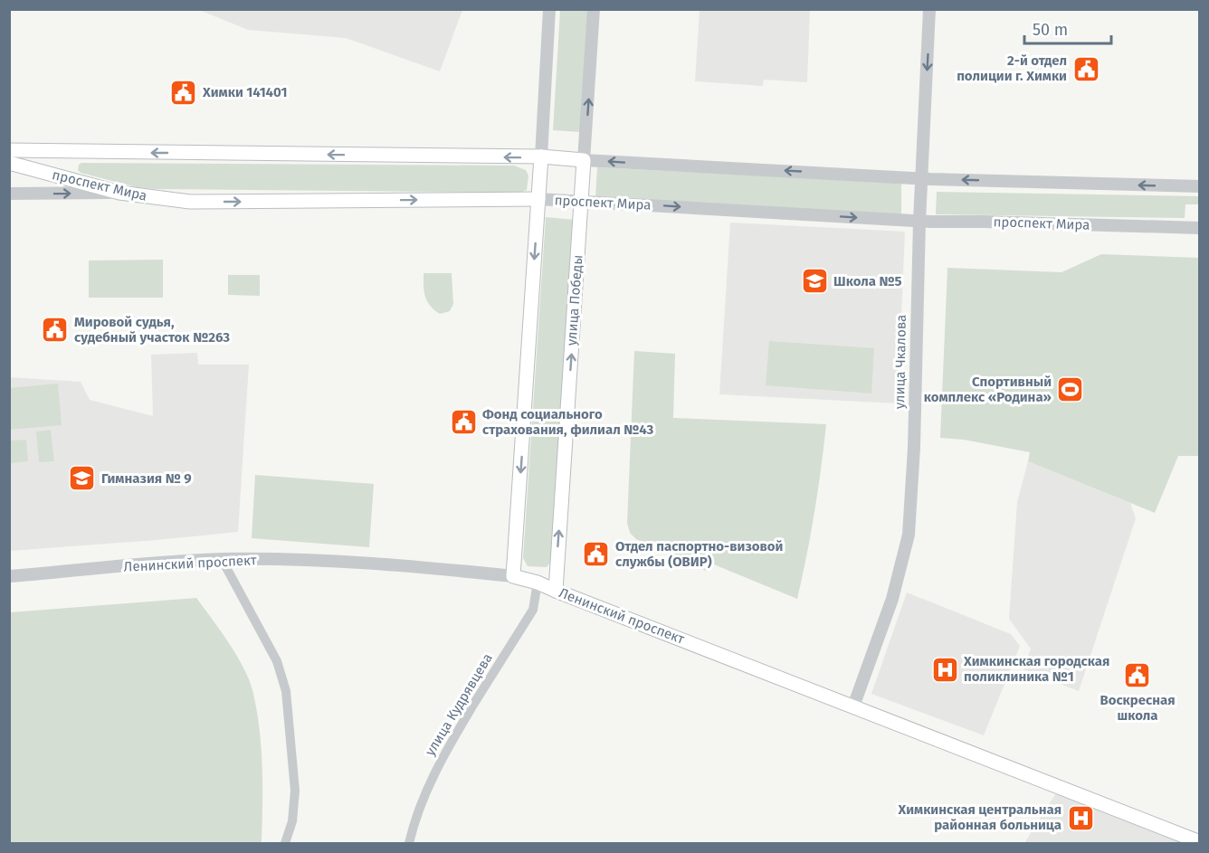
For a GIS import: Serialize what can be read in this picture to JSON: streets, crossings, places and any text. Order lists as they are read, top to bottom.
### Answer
{
  "streets": {
    "main road": ["проспект Мира", "улица Победы", "Ленинский проспект"],
    "street": ["улица Чкалова", "улица Кудрявцева"]
  },
  "crossings": [
    ["проспект Мира", "улица Победы"],
    ["проспект Мира", "улица Чкалова"],
    ["улица Победы", "Ленинский проспект"],
    ["улица Чкалова", "Ленинский проспект"],
    ["Ленинский проспект", "улица Кудрявцева"]
  ],
  "one_way": ["улица Победы"],
  "places": {
    "public building": [
      "2-й отдел полиции г. Химки",
      "Химки 141401",
      "Мировой судья, судебный участок №263",
      "Фонд социального страхования, филиал №43",
      "Отдел паспортно-визовой службы (ОВИР)",
      "Воскресная школа"
    ],
    "school or university": ["Школа №5", "Гимназия № 9"],
    "sports": ["Спортивный комплекс «Родина»"],
    "hospital": ["Химкинская городская поликлиника №1", "Химкинская центральная районная больница"]
  },
  "scale_bar": "50 m"
}
